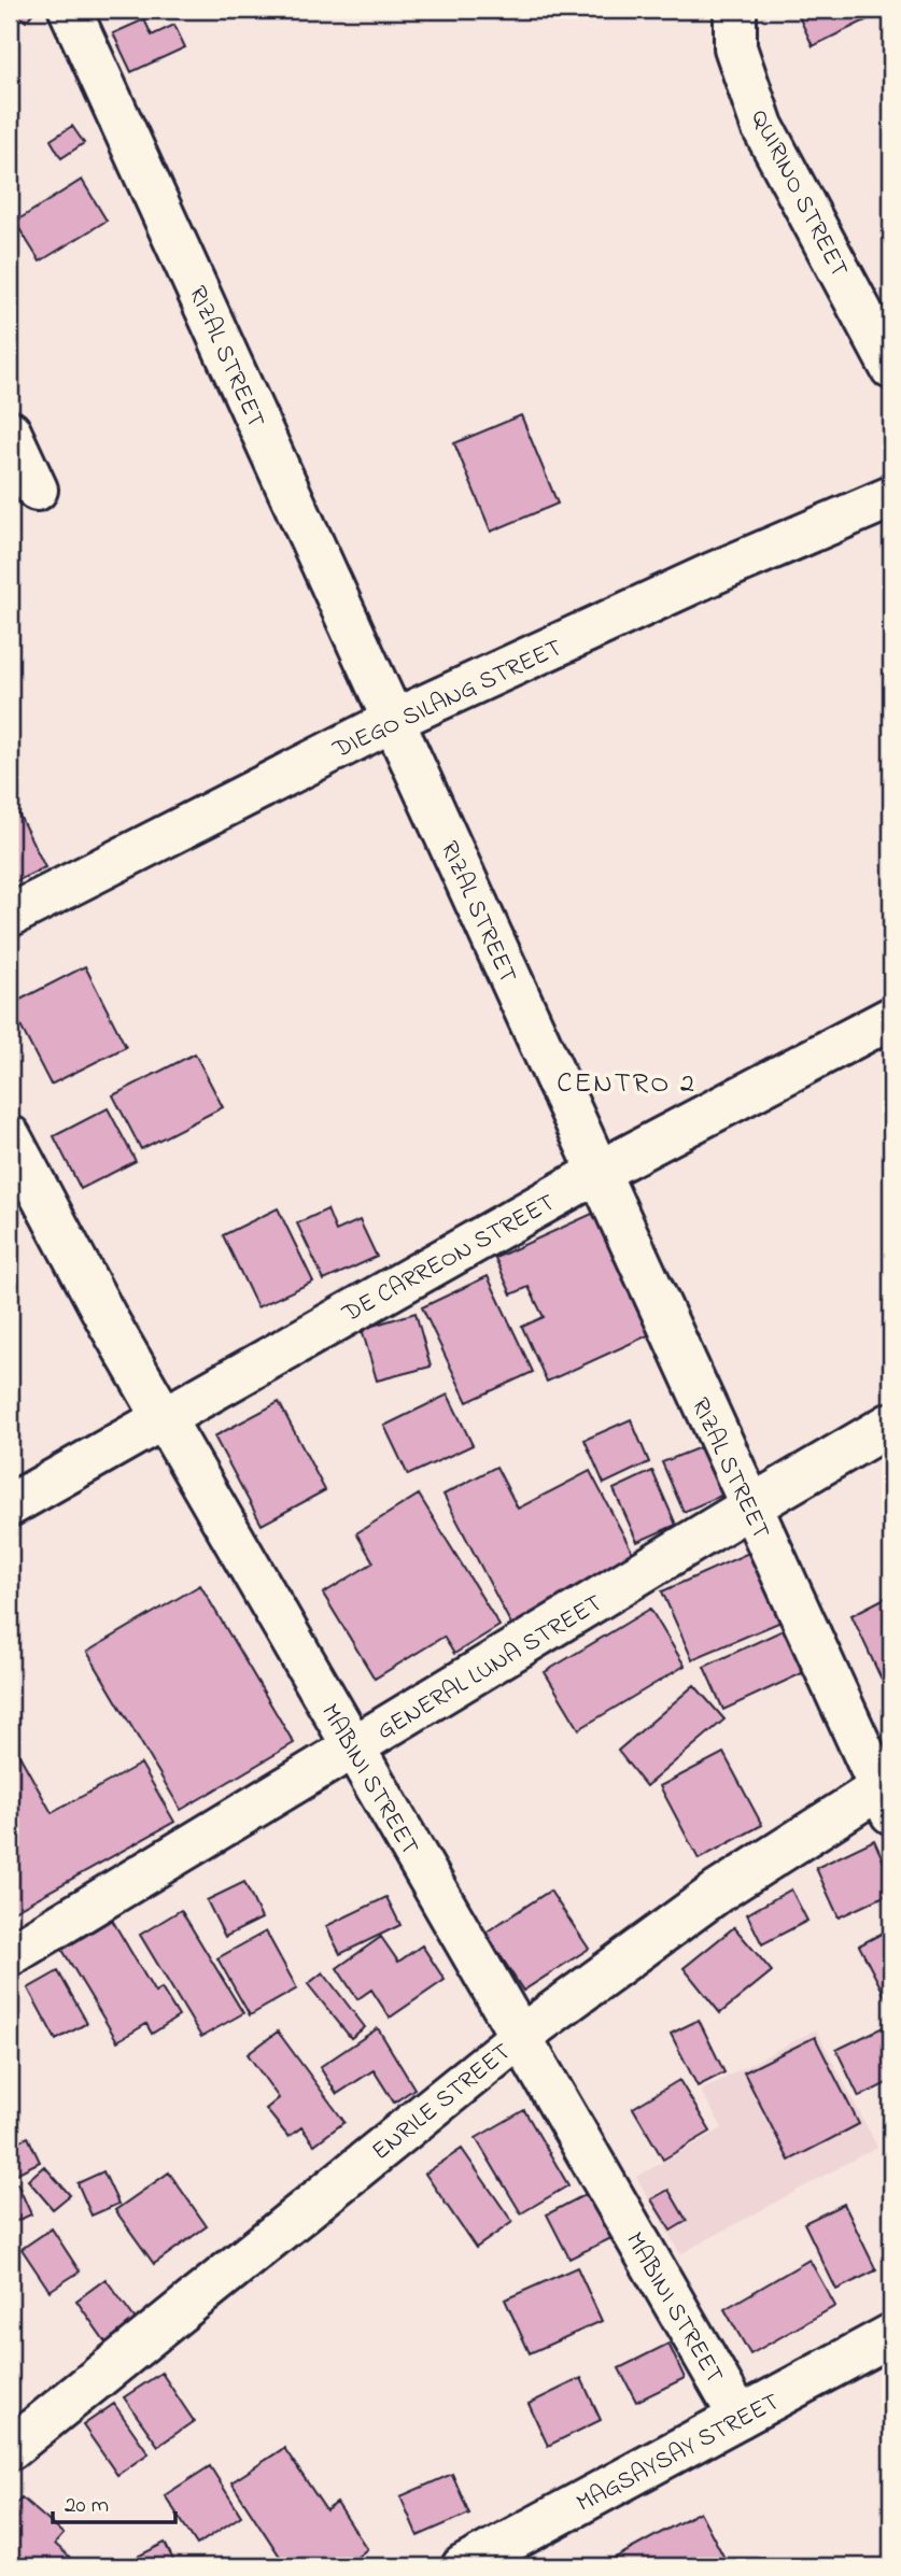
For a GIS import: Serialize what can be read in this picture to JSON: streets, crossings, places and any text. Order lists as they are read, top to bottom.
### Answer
{
  "streets": {
    "street": [
      "QUIRINO STREET",
      "RIZAL STREET",
      "DIEGO SILANG STREET",
      "DE CARREON STREET",
      "GENERAL LUNA STREET",
      "MABINI STREET",
      "ENRILE STREET",
      "MAGSAYSAY STREET"
    ]
  },
  "crossings": [
    ["RIZAL STREET", "DIEGO SILANG STREET"],
    ["RIZAL STREET", "DE CARREON STREET"],
    ["RIZAL STREET", "GENERAL LUNA STREET"],
    ["RIZAL STREET", "ENRILE STREET"],
    ["DE CARREON STREET", "MABINI STREET"],
    ["GENERAL LUNA STREET", "MABINI STREET"],
    ["MABINI STREET", "ENRILE STREET"],
    ["MABINI STREET", "MAGSAYSAY STREET"]
  ],
  "districts": ["CENTRO 2"],
  "scale_bar": "20 m"
}
